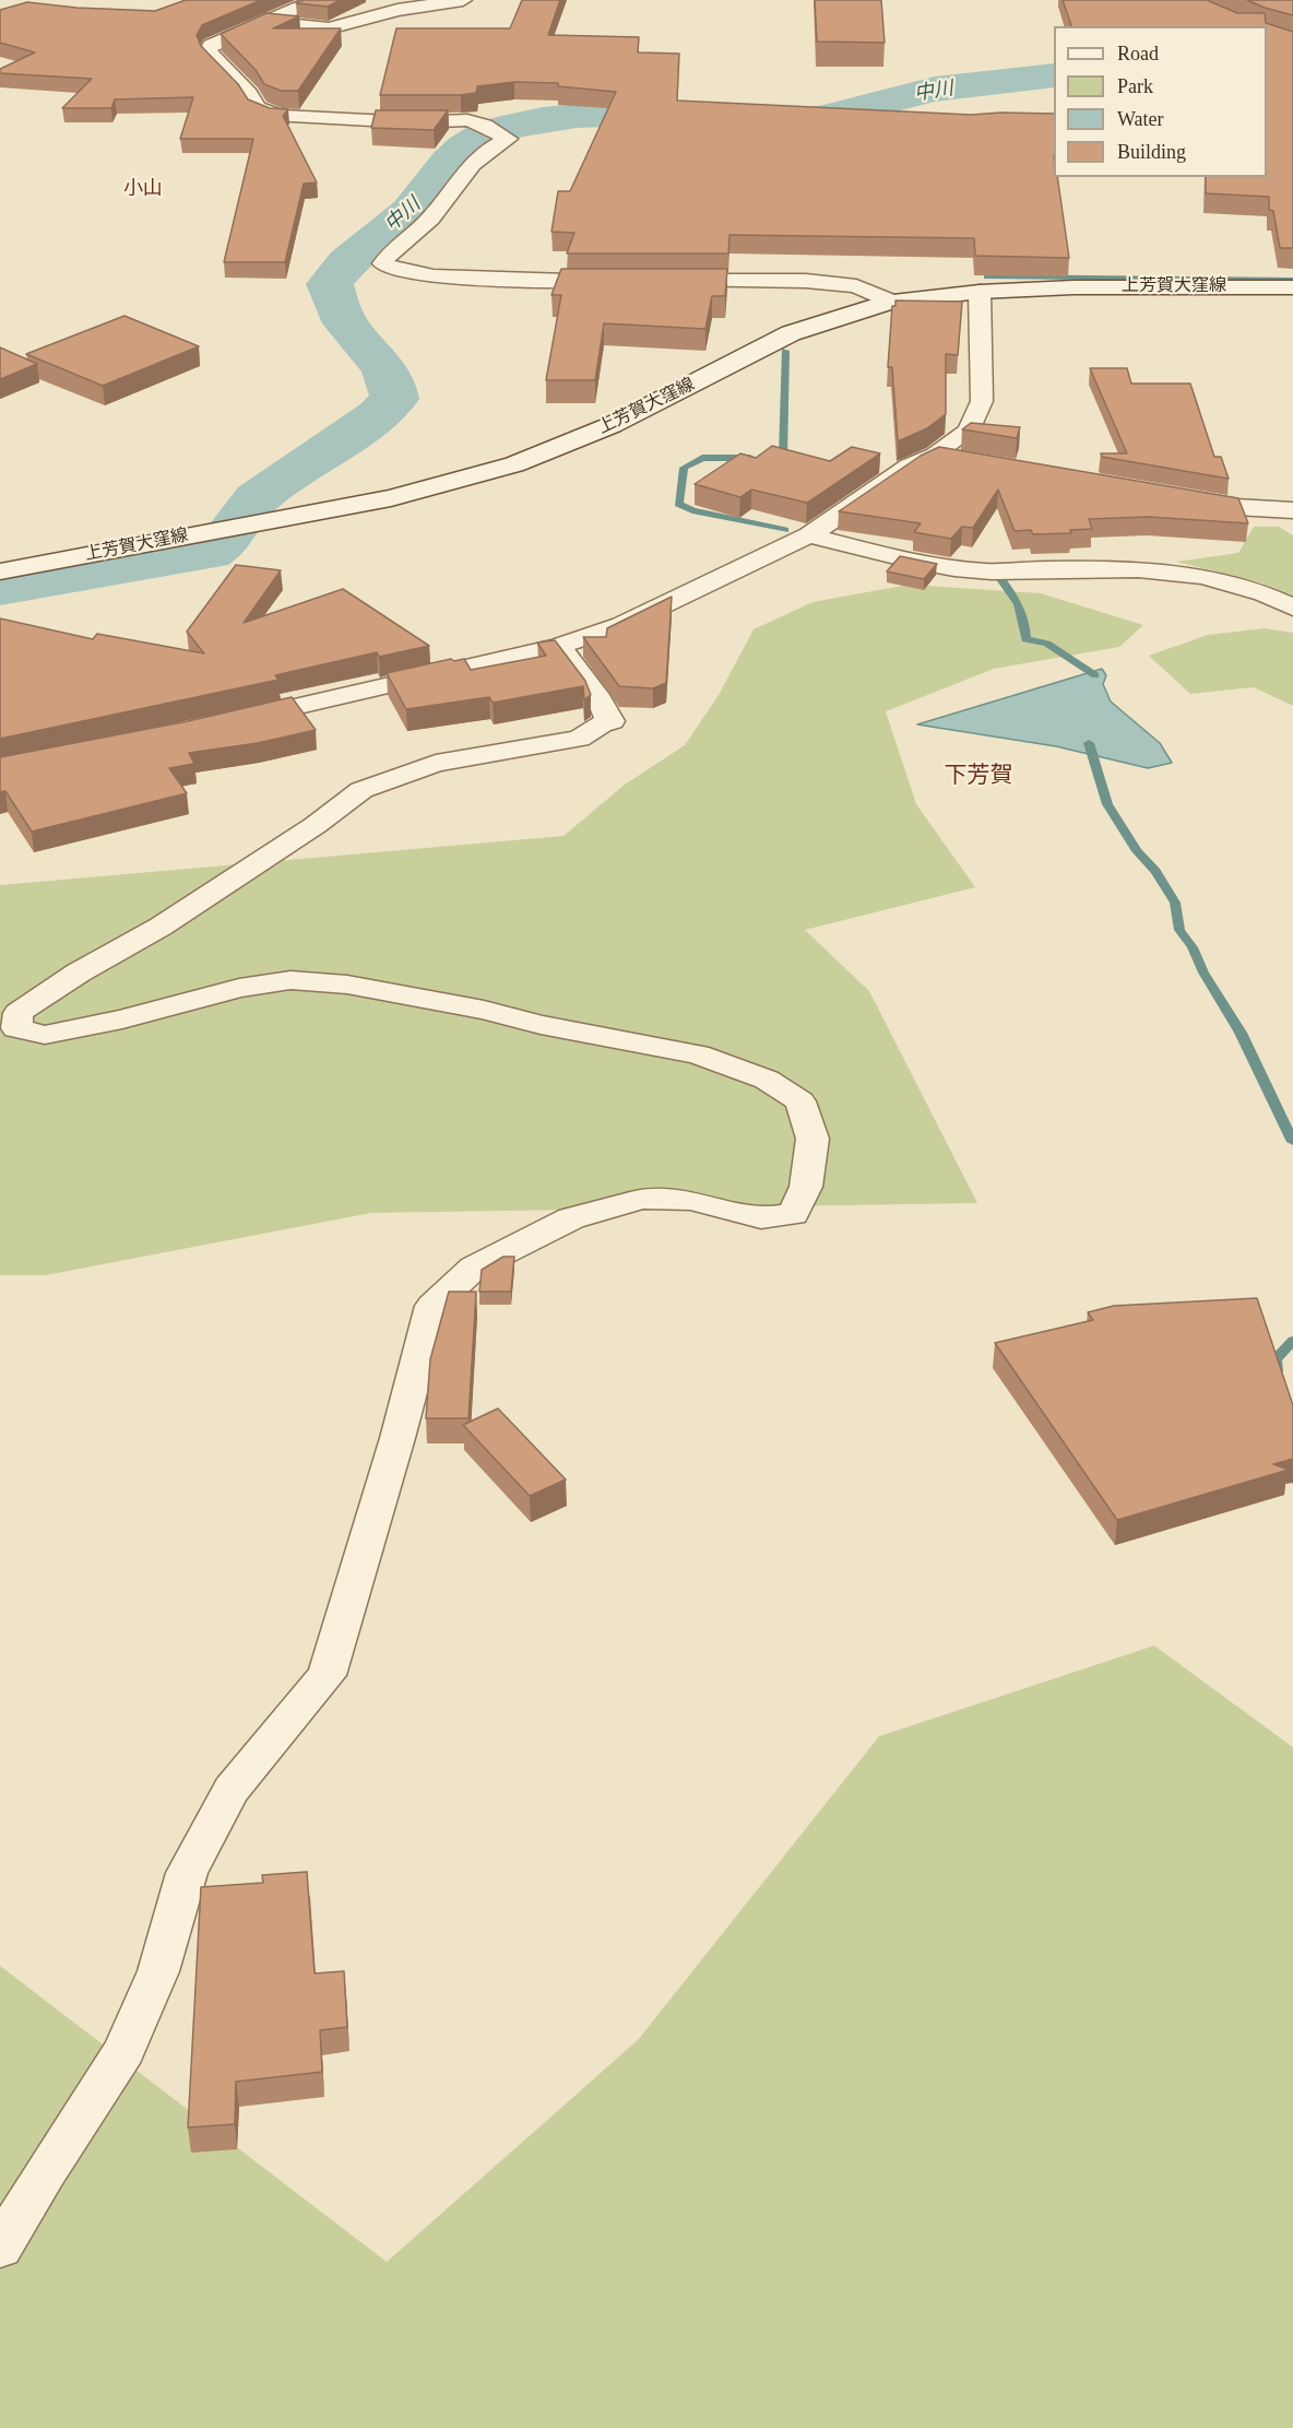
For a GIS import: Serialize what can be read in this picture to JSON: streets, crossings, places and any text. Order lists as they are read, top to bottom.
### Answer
{
  "streets": {
    "main road": ["上芳賀大窪線"]
  },
  "districts": ["小山", "下芳賀"],
  "water": ["中川"],
  "legend": [
    "Road",
    "Park",
    "Water",
    "Building"
  ]
}
